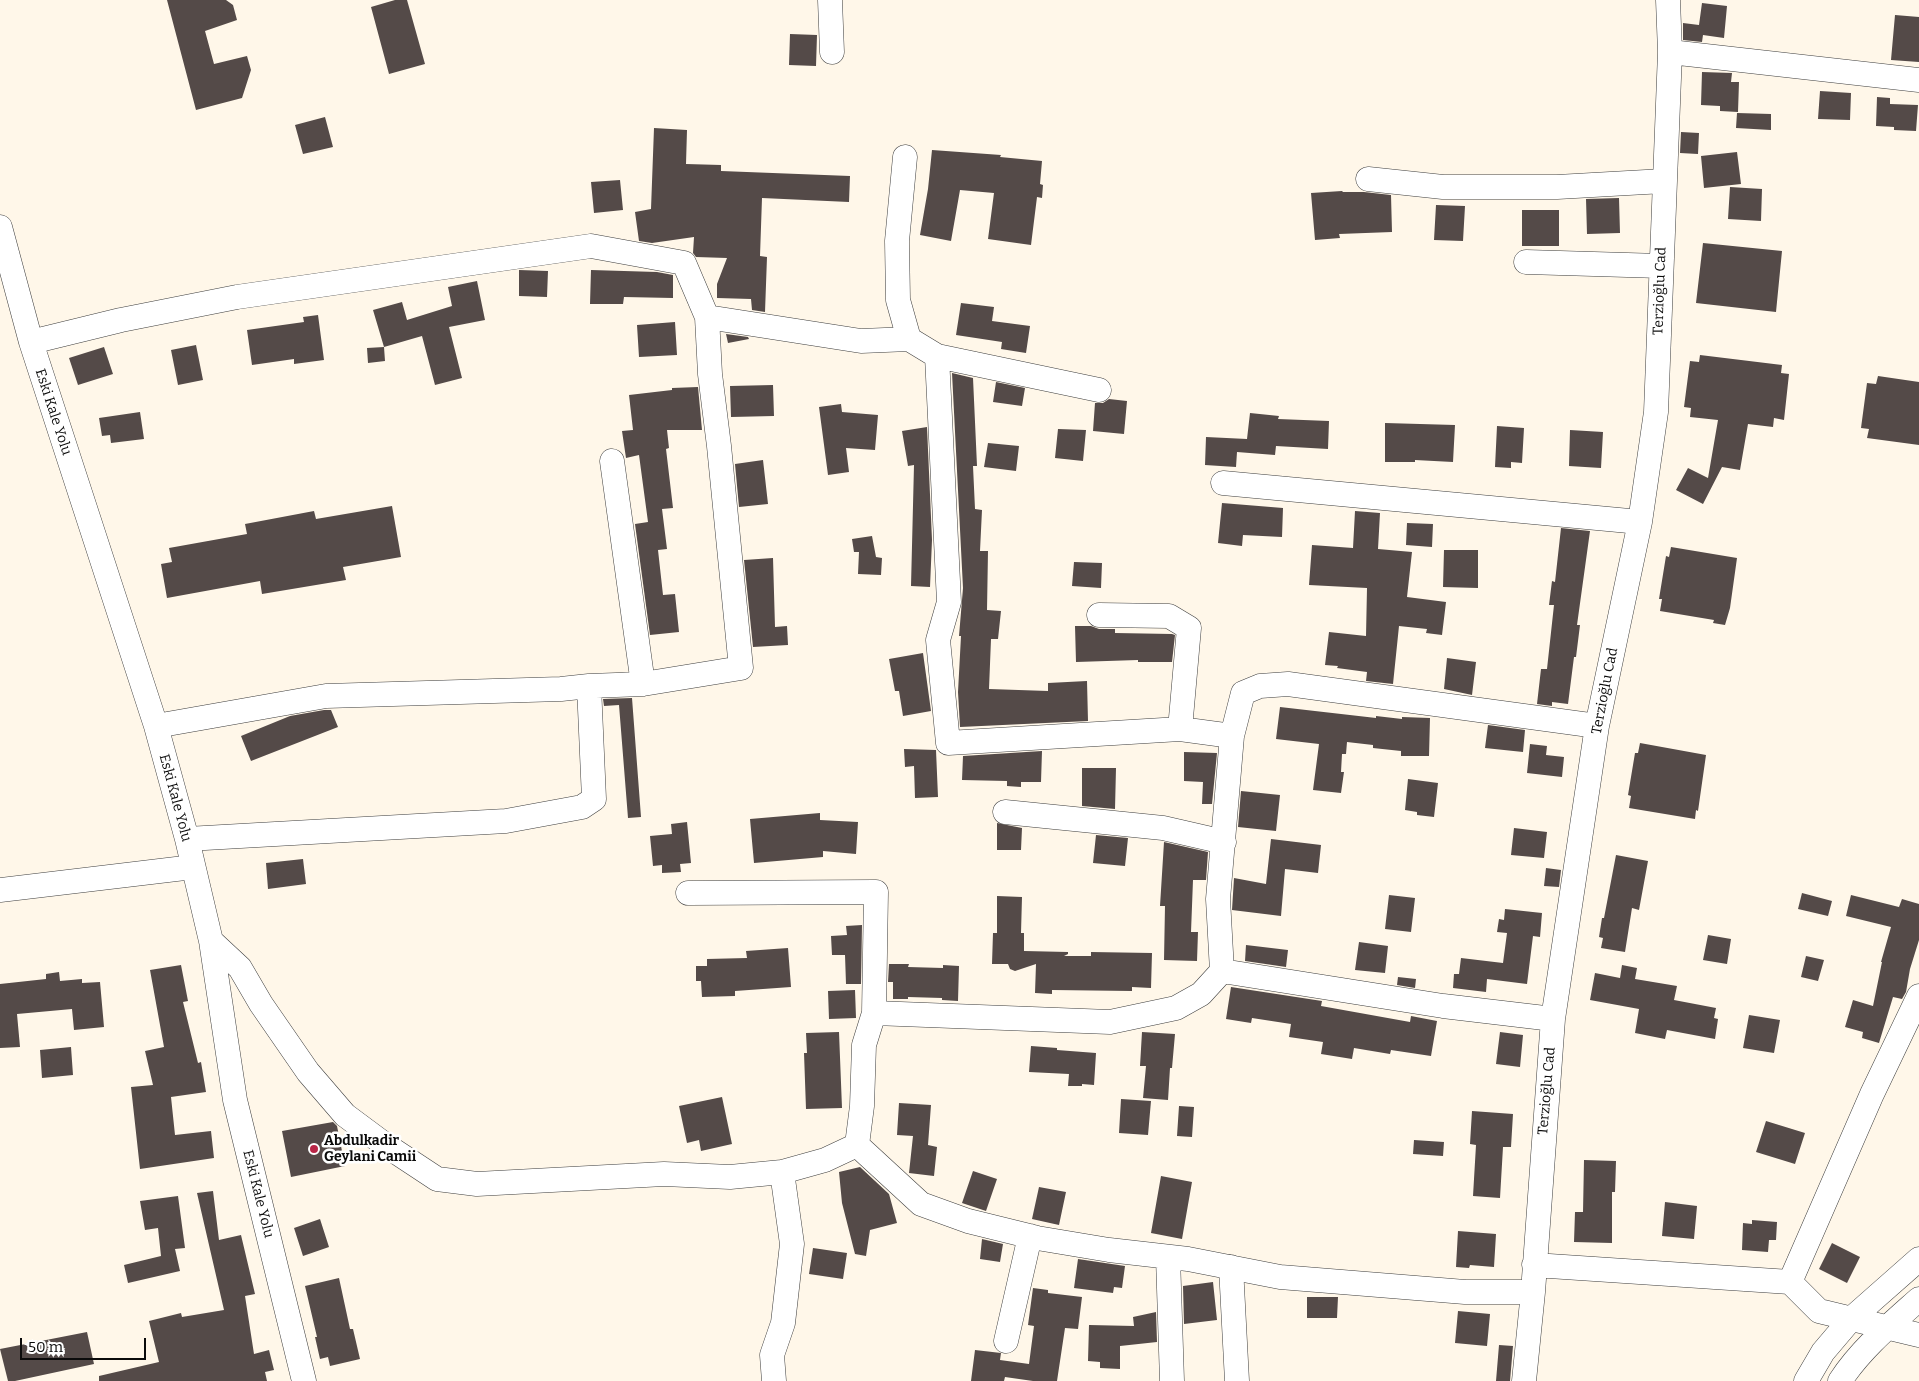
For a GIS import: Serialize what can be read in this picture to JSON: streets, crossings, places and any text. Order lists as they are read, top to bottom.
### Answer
{
  "streets": {
    "street": ["Terzioğlu Cad", "Eski Kale Yolu"]
  },
  "places": ["Abdulkadir Geylani Camii"],
  "scale_bar": "50 m"
}
